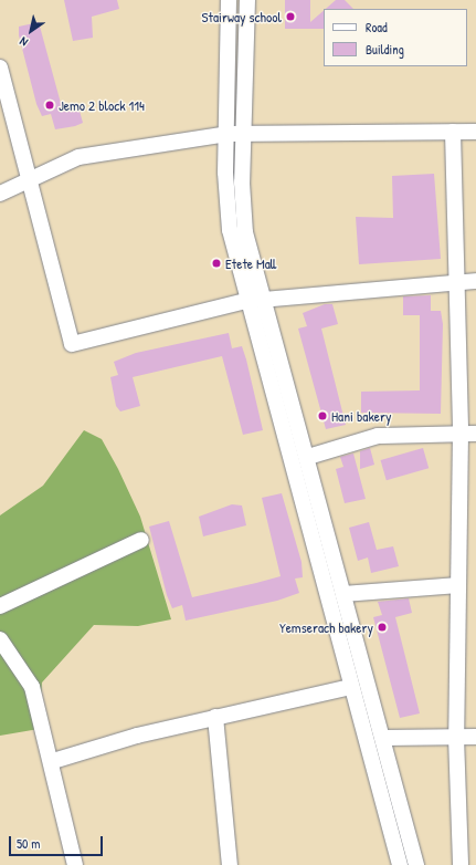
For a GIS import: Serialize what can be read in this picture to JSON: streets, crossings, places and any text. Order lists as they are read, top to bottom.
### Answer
{
  "places": [
    "Stairway school",
    "Jemo 2 block 114",
    "Etete Mall",
    "Hani bakery",
    "Yemserach bakery"
  ],
  "legend": ["Road", "Building"],
  "scale_bar": "50 m",
  "north": "bottom left"
}
